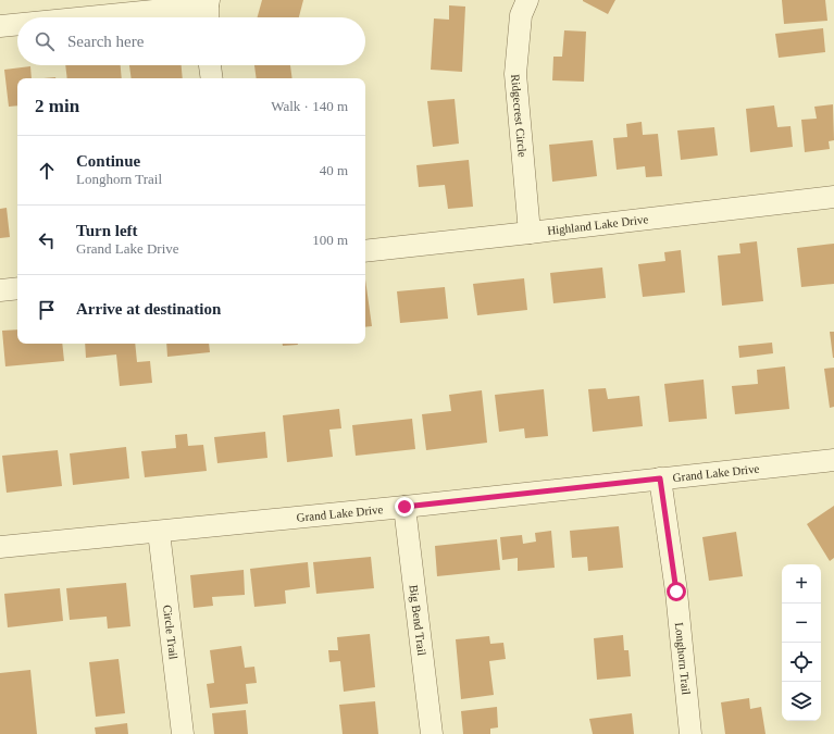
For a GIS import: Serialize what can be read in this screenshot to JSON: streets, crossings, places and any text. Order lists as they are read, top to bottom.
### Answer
{
  "streets": {
    "street": [
      "Ridgecrest Circle",
      "Highland Lake Drive",
      "Grand Lake Drive",
      "Big Bend Trail",
      "Circle Trail",
      "Longhorn Trail"
    ]
  },
  "crossings": [
    ["Ridgecrest Circle", "Highland Lake Drive"],
    ["Grand Lake Drive", "Big Bend Trail"],
    ["Grand Lake Drive", "Circle Trail"],
    ["Grand Lake Drive", "Longhorn Trail"]
  ],
  "page": {
    "search": "Search here",
    "heading": ["2 min", "Walk · 140 m"],
    "list": [
      ["Continue", "Longhorn Trail", "40 m"],
      ["Turn left", "Grand Lake Drive", "100 m"],
      "Arrive at destination"
    ],
    "map_buttons": ["+", "−"]
  }
}
